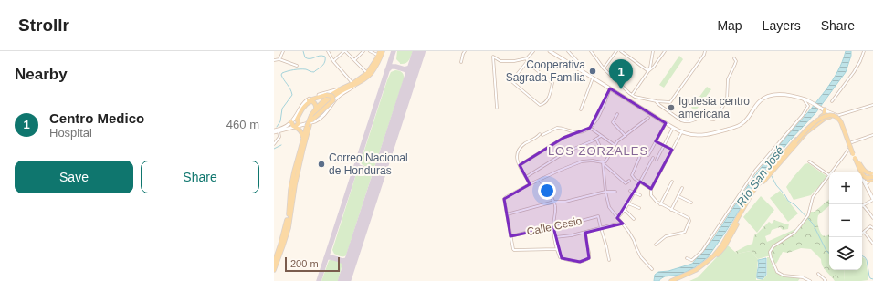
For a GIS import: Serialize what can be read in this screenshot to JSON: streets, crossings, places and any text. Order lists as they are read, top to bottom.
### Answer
{
  "streets": {
    "street": ["Calle Cesio"]
  },
  "districts": ["LOS ZORZALES"],
  "water": ["Río San José"],
  "places": ["Cooperativa Sagrada Familia", "Igulesia centro americana", "Correo Nacional de Honduras"],
  "scale_bar": "200 m",
  "page": {
    "header": "Strollr",
    "nav": ["Map", "Layers", "Share"],
    "heading": "Nearby",
    "pins": "1",
    "list": [
      {
        "mark": "1",
        "name": "Centro Medico",
        "note": "Hospital",
        "value": "460 m"
      }
    ],
    "buttons": ["Save", "Share"],
    "map_buttons": ["+", "−"],
    "scale": "200 m"
  }
}
